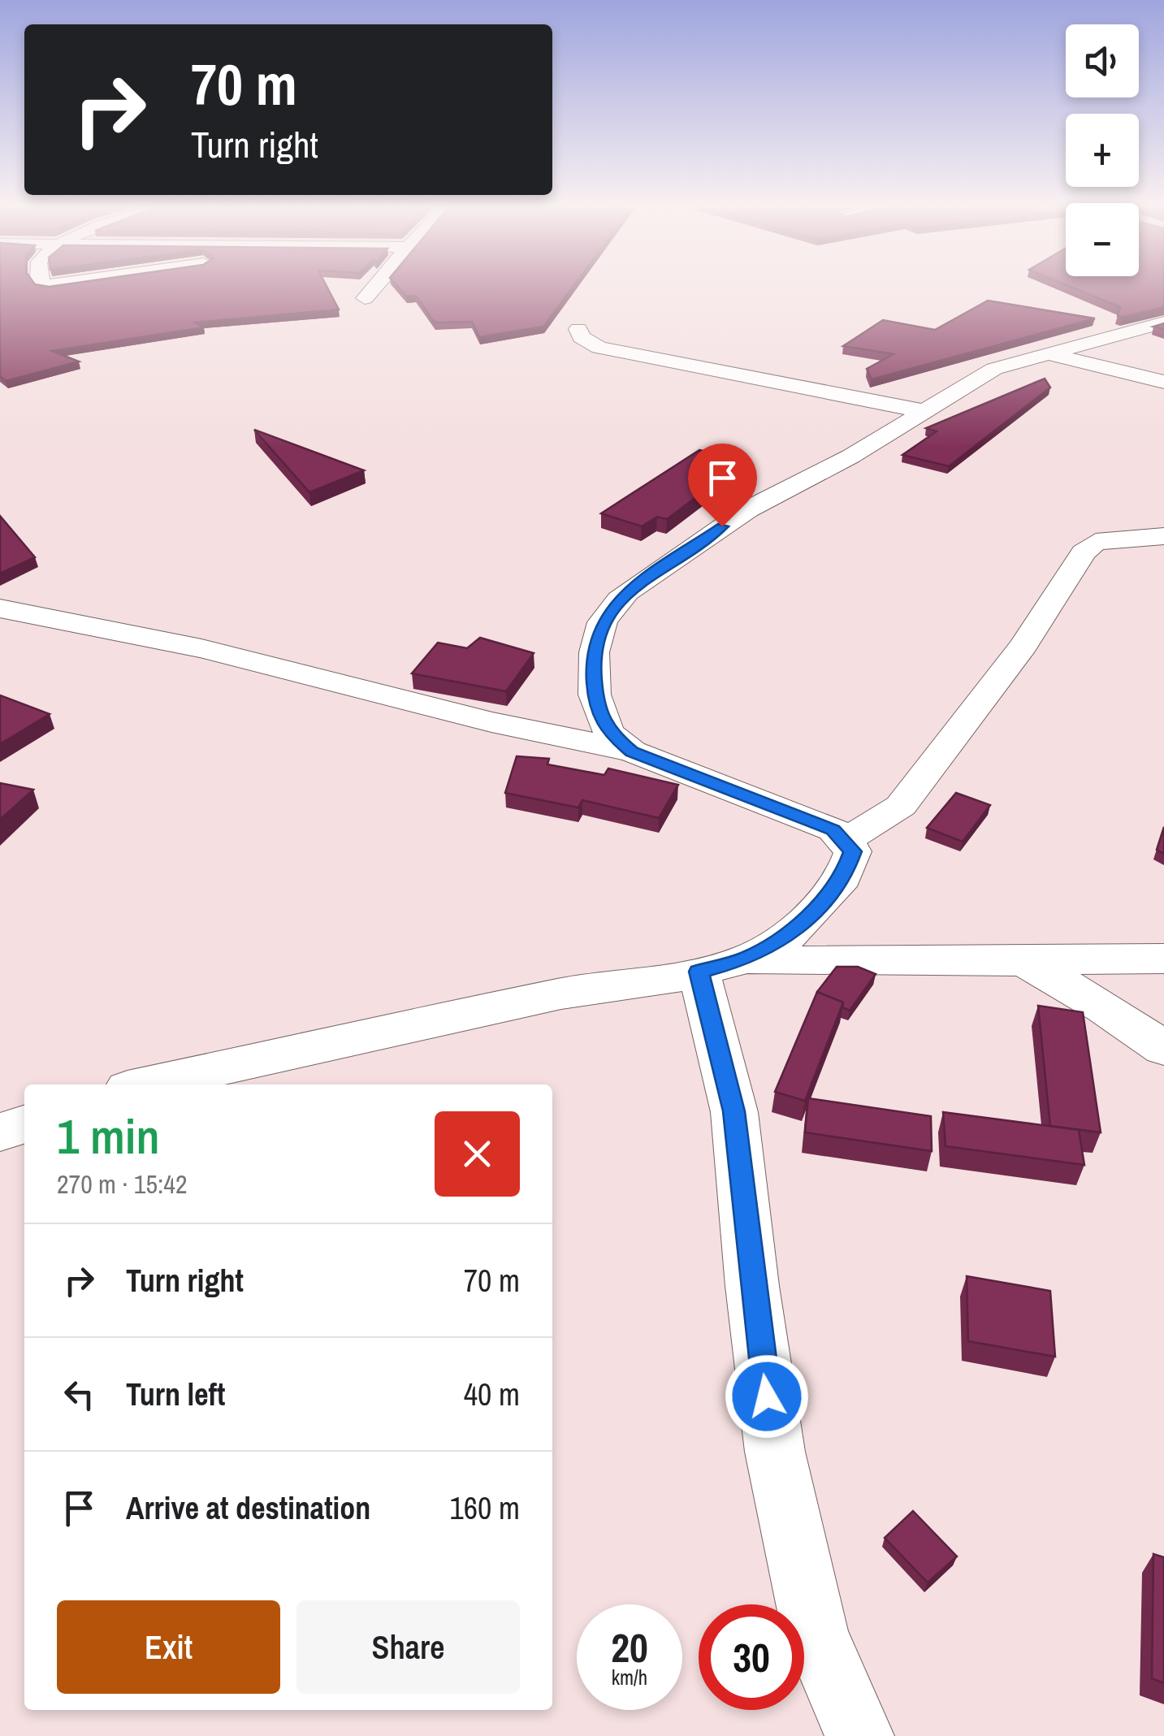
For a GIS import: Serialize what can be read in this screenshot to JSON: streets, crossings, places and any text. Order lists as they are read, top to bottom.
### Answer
{
  "page": {
    "map_buttons": ["+", "−"],
    "turn": ["70 m", "Turn right"],
    "heading": ["1 min", "270 m · 15:42"],
    "list": [
      {
        "name": "Turn right",
        "value": "70 m"
      },
      {
        "name": "Turn left",
        "value": "40 m"
      },
      {
        "name": "Arrive at destination",
        "value": "160 m"
      }
    ],
    "buttons": ["Exit", "Share"],
    "speed": "20 km/h",
    "limit": "30"
  }
}
